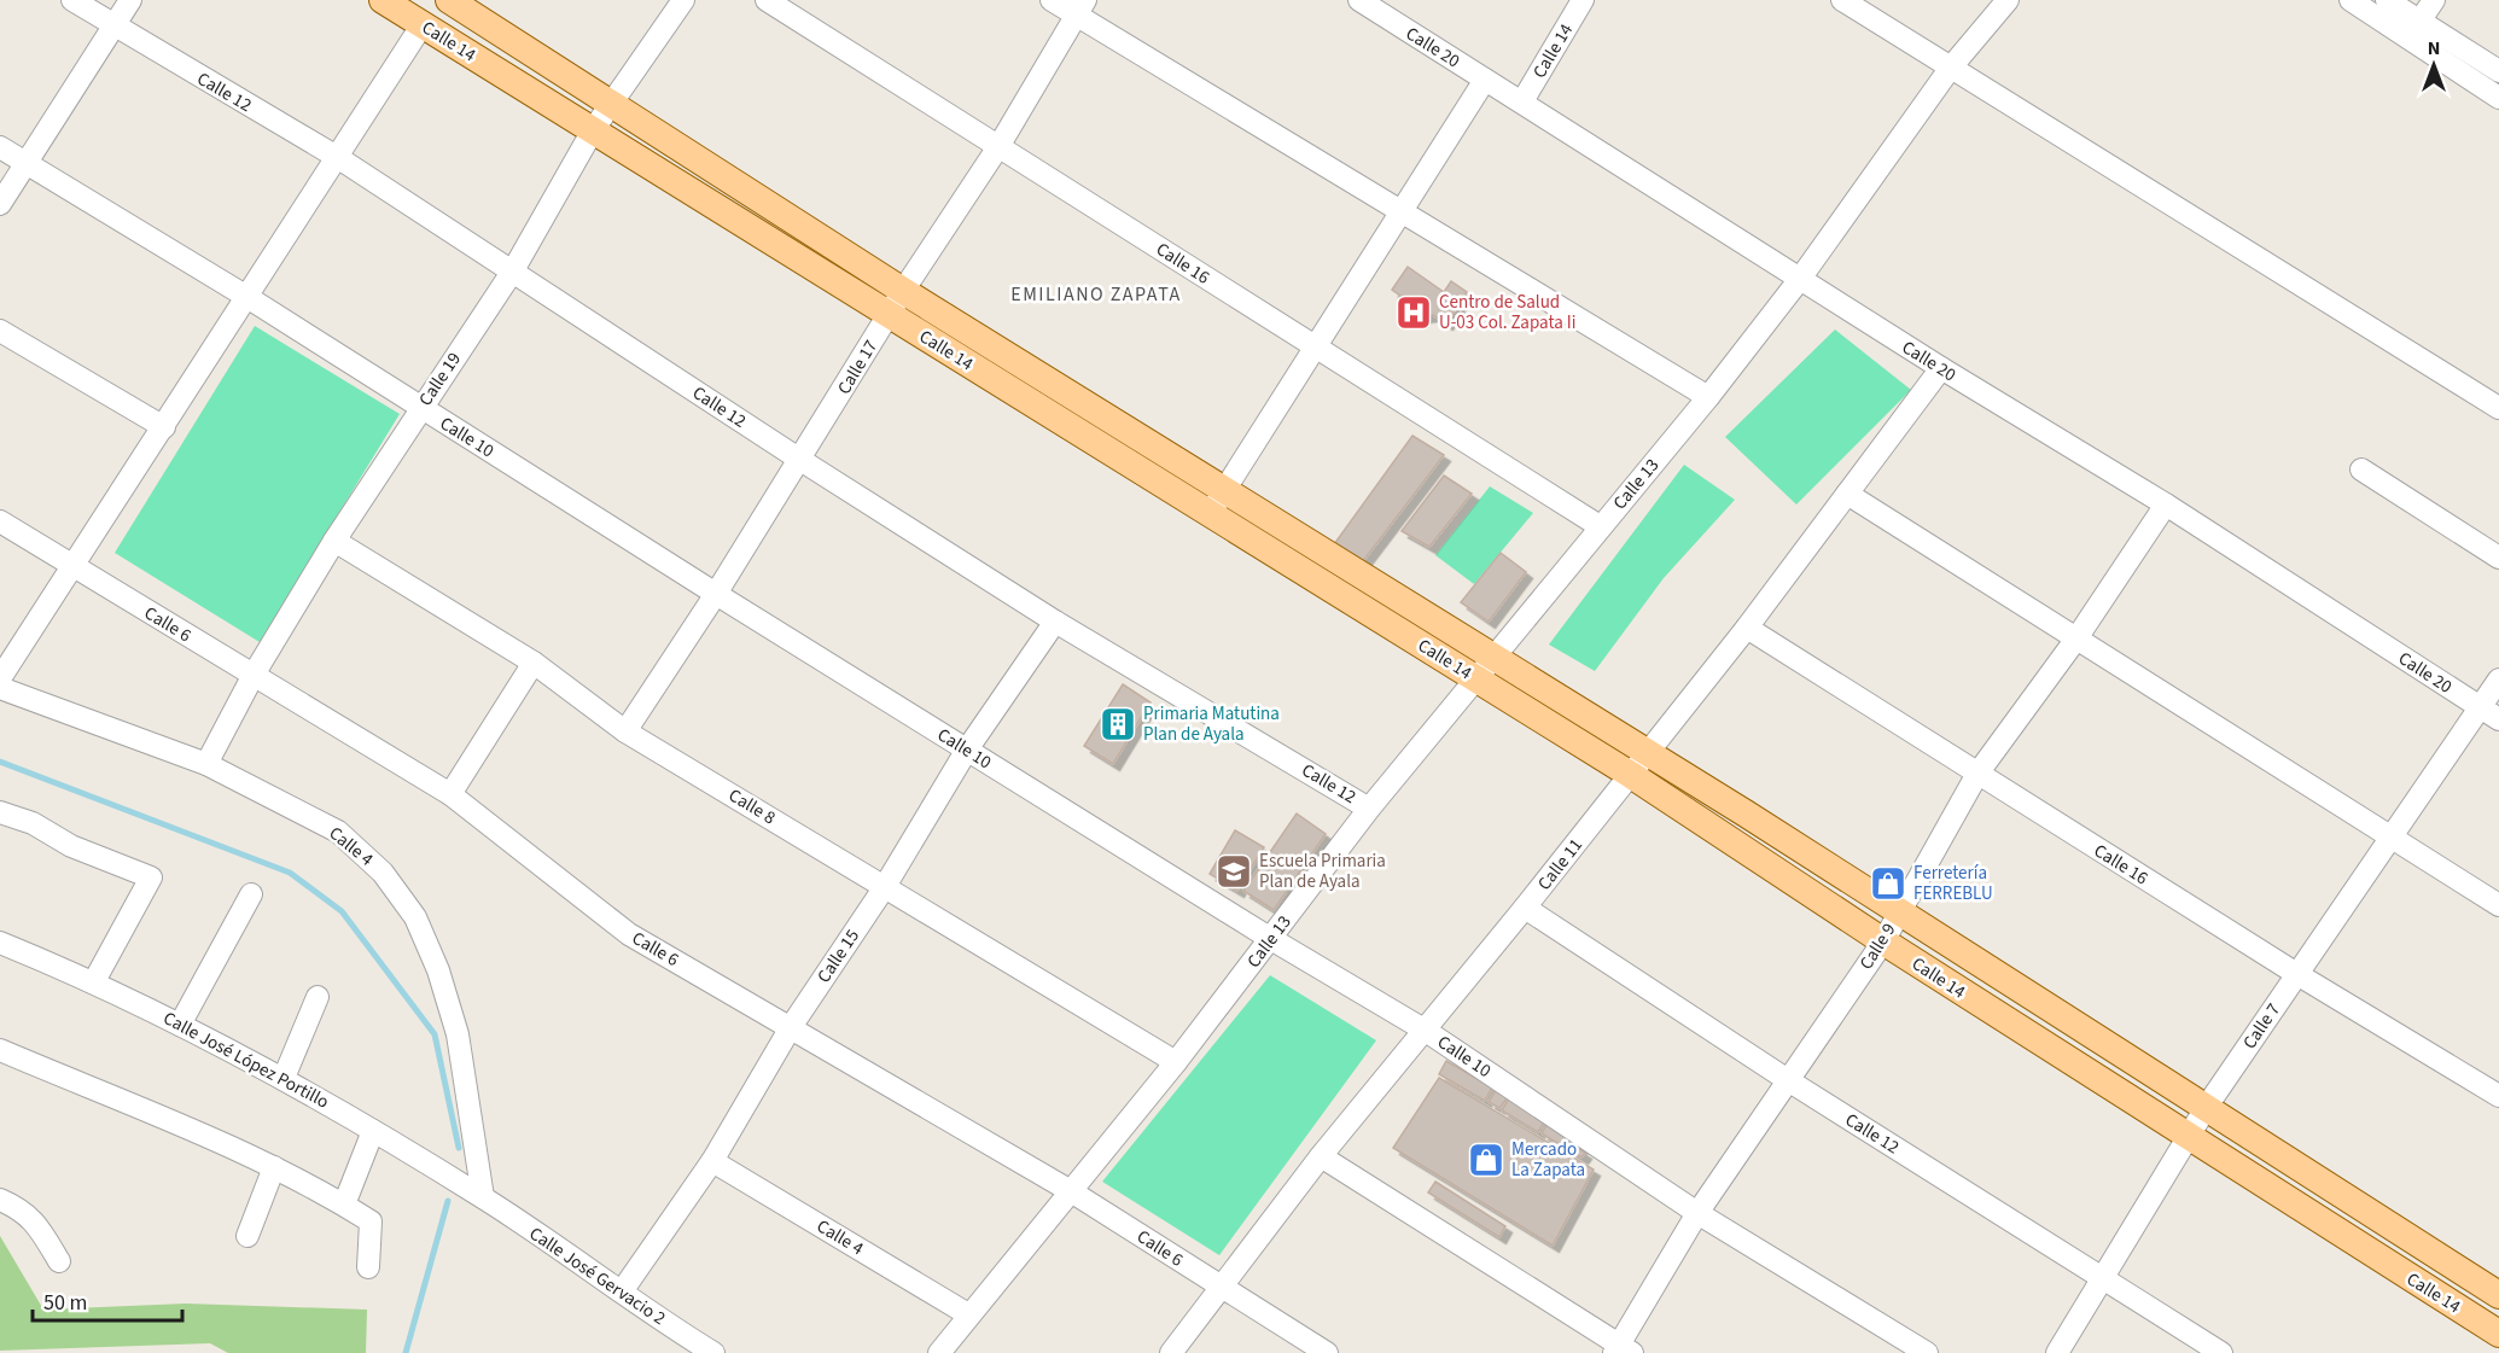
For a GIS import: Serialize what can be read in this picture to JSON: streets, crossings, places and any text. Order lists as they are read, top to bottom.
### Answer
{
  "streets": {
    "main road": ["Calle 14"],
    "street": [
      "Calle 20",
      "Calle 12",
      "Calle 16",
      "Calle 17",
      "Calle 19",
      "Calle 10",
      "Calle 13",
      "Calle 6",
      "Calle 8",
      "Calle 4",
      "Calle 11",
      "Calle 9",
      "Calle 15",
      "Calle 7",
      "Calle José López Portillo",
      "Calle José Gervacio 2"
    ]
  },
  "crossings": [
    ["Calle 14", "Calle 20"],
    ["Calle 14", "Calle 17"],
    ["Calle 14", "Calle 19"],
    ["Calle 14", "Calle 13"],
    ["Calle 14", "Calle 11"],
    ["Calle 14", "Calle 9"],
    ["Calle 14", "Calle 7"],
    ["Calle 20", "Calle 11"],
    ["Calle 20", "Calle 9"],
    ["Calle 20", "Calle 7"],
    ["Calle 12", "Calle 17"],
    ["Calle 12", "Calle 19"],
    ["Calle 12", "Calle 13"],
    ["Calle 12", "Calle 11"],
    ["Calle 12", "Calle 9"],
    ["Calle 12", "Calle 15"],
    ["Calle 12", "Calle 7"],
    ["Calle 16", "Calle 17"],
    ["Calle 16", "Calle 13"],
    ["Calle 16", "Calle 11"],
    ["Calle 16", "Calle 9"],
    ["Calle 16", "Calle 7"],
    ["Calle 17", "Calle 10"],
    ["Calle 17", "Calle 8"],
    ["Calle 19", "Calle 10"],
    ["Calle 19", "Calle 6"],
    ["Calle 19", "Calle 8"],
    ["Calle 19", "Calle 4"],
    ["Calle 10", "Calle 13"],
    ["Calle 10", "Calle 11"],
    ["Calle 10", "Calle 9"],
    ["Calle 10", "Calle 15"],
    ["Calle 13", "Calle 6"],
    ["Calle 13", "Calle 8"],
    ["Calle 13", "Calle 4"],
    ["Calle 6", "Calle 11"],
    ["Calle 6", "Calle 15"],
    ["Calle 8", "Calle 15"],
    ["Calle 4", "Calle 15"],
    ["Calle 4", "Calle José López Portillo"],
    ["Calle 4", "Calle José Gervacio 2"],
    ["Calle 15", "Calle José Gervacio 2"],
    ["Calle José López Portillo", "Calle José Gervacio 2"]
  ],
  "districts": ["EMILIANO ZAPATA"],
  "places": {
    "hospital": ["Centro de Salud U-03 Col. Zapata Ii"],
    "building": ["Primaria Matutina Plan de Ayala"],
    "school or university": ["Escuela Primaria Plan de Ayala"],
    "shop": ["Ferretería FERREBLU", "Mercado La Zapata"]
  },
  "scale_bar": "50 m",
  "north": "top"
}
